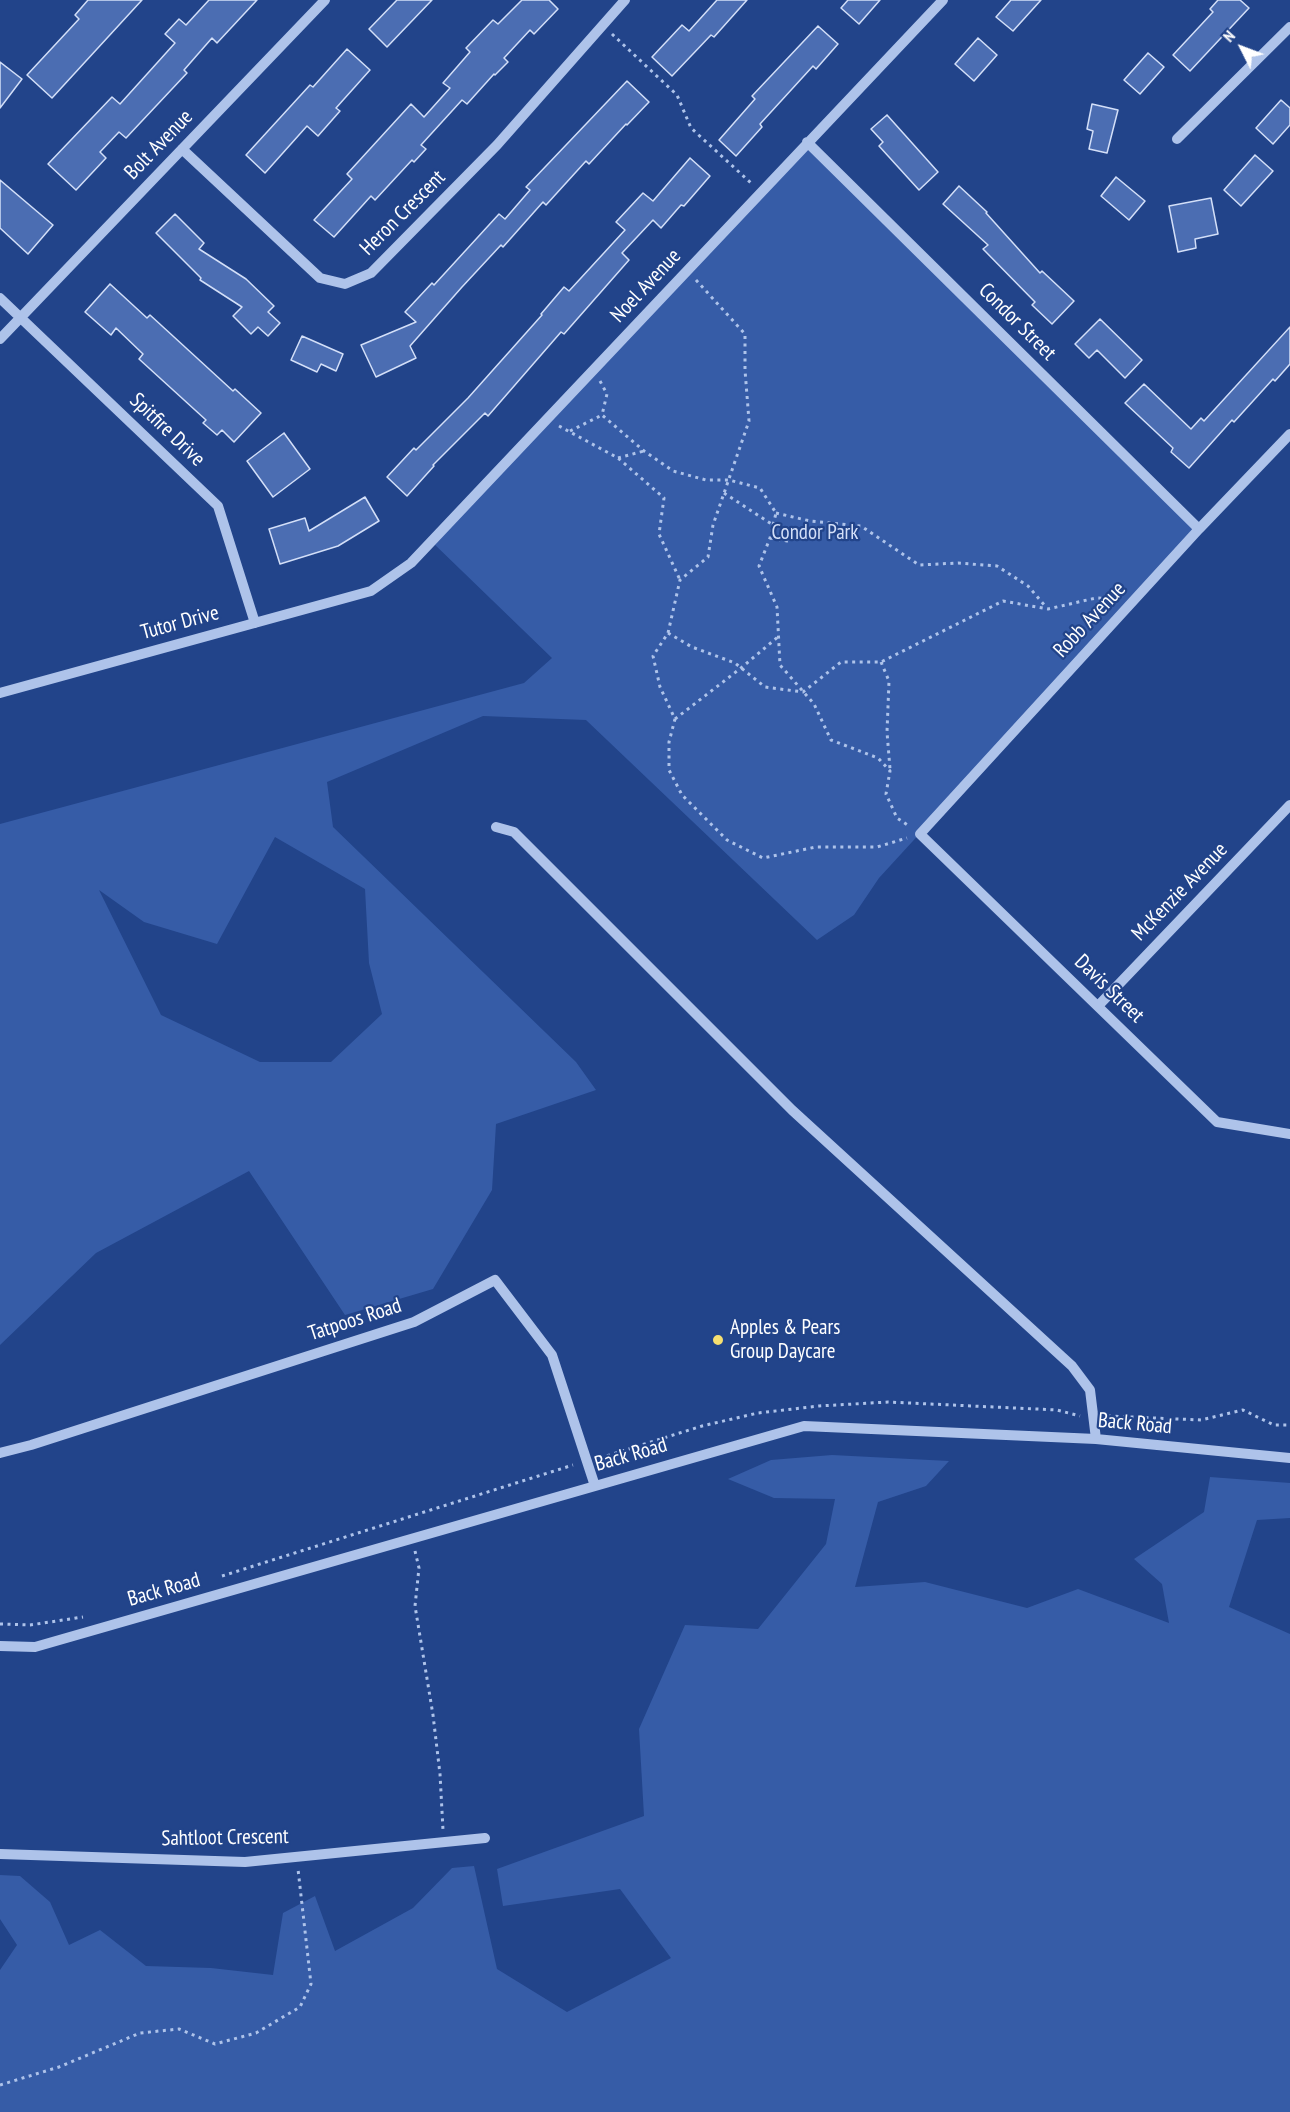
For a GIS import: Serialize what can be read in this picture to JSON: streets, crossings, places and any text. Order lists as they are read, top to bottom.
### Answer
{
  "streets": {
    "street": [
      "Bolt Avenue",
      "Heron Crescent",
      "Noel Avenue",
      "Condor Street",
      "Spitfire Drive",
      "Robb Avenue",
      "Tutor Drive",
      "McKenzie Avenue",
      "Davis Street",
      "Tatpoos Road",
      "Back Road",
      "Sahtloot Crescent"
    ]
  },
  "crossings": [
    ["Bolt Avenue", "Heron Crescent"],
    ["Bolt Avenue", "Spitfire Drive"],
    ["Noel Avenue", "Condor Street"],
    ["Noel Avenue", "Tutor Drive"],
    ["Condor Street", "Robb Avenue"],
    ["Spitfire Drive", "Tutor Drive"],
    ["Robb Avenue", "Davis Street"],
    ["McKenzie Avenue", "Davis Street"],
    ["Tatpoos Road", "Back Road"]
  ],
  "parks": ["Condor Park"],
  "places": ["Apples & Pears Group Daycare"],
  "north": "top left"
}
